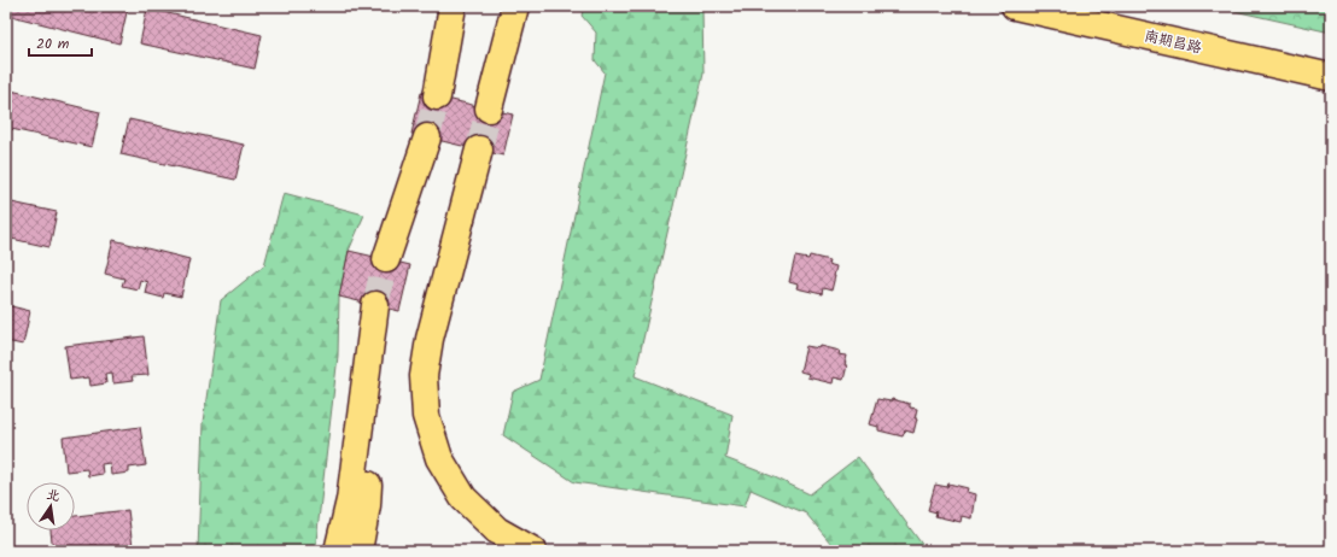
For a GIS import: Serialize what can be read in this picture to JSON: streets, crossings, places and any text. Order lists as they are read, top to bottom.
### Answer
{
  "streets": {
    "main road": ["南期昌路"]
  },
  "scale_bar": "20 m",
  "north": "top"
}
